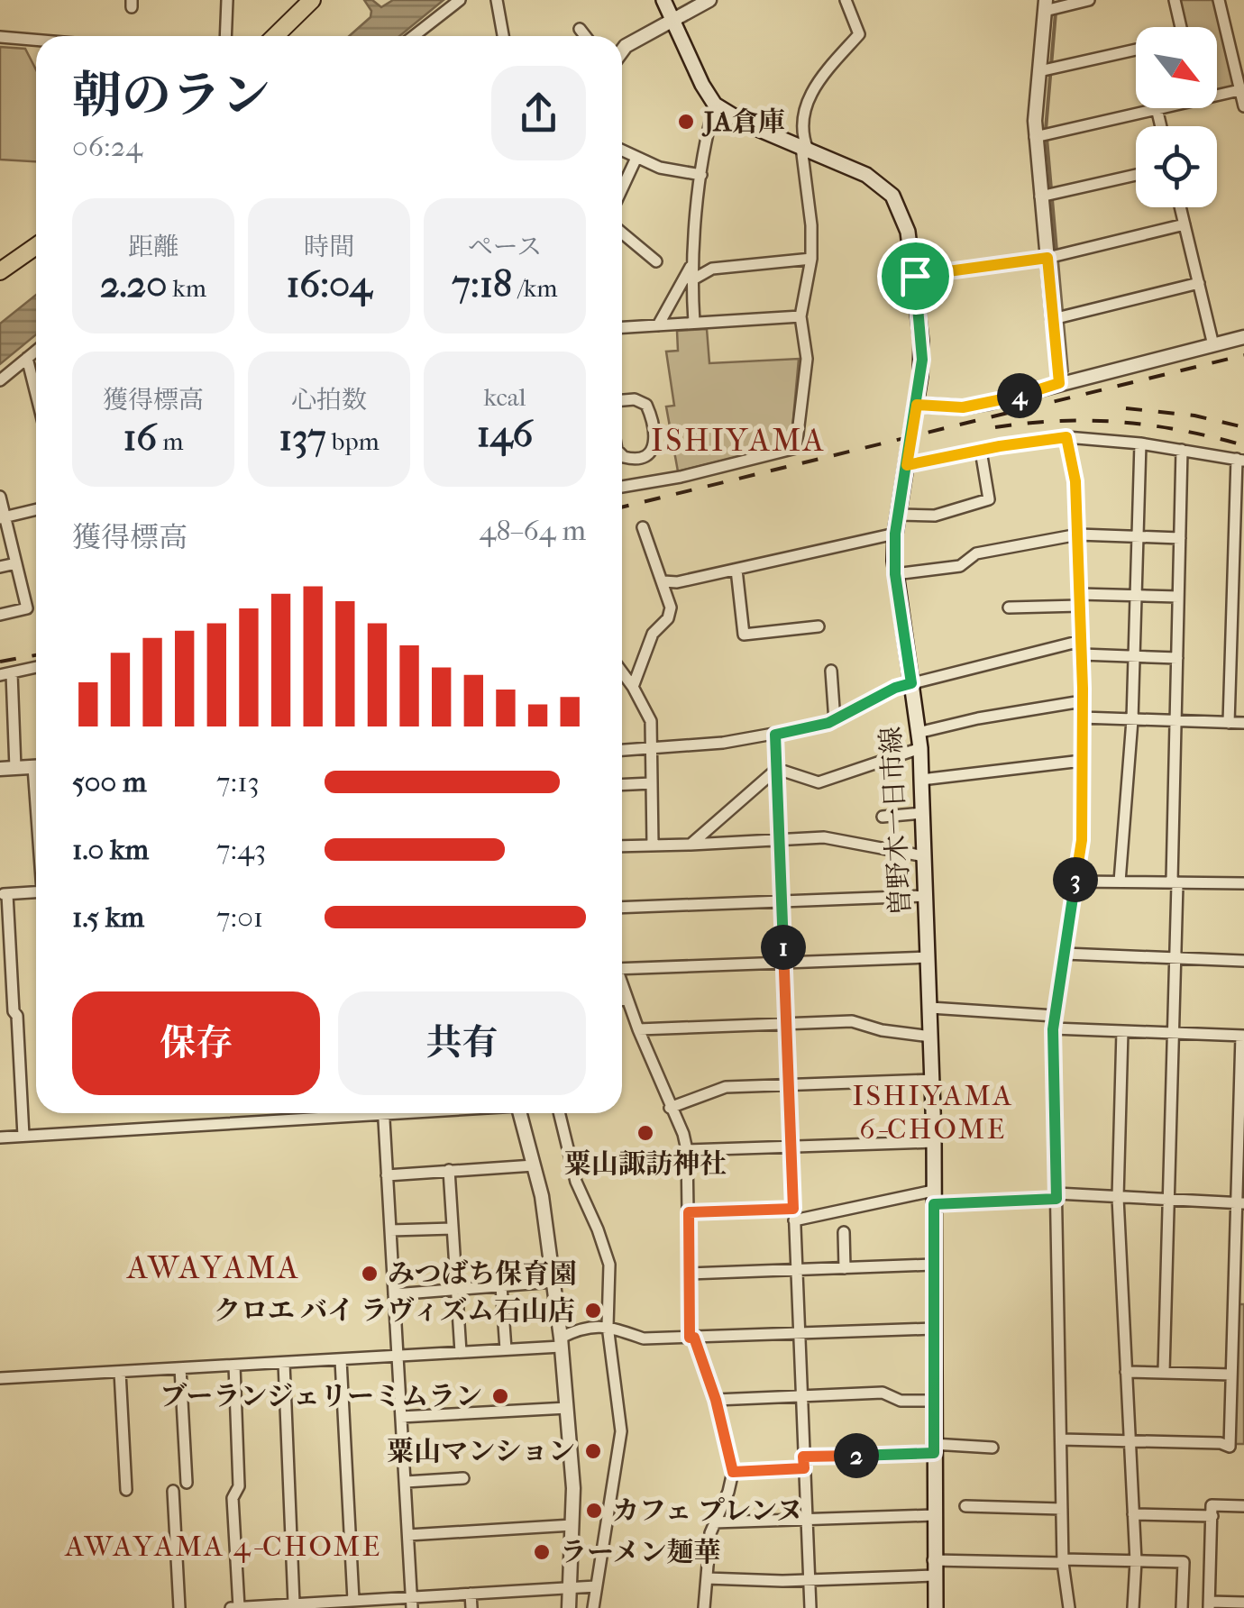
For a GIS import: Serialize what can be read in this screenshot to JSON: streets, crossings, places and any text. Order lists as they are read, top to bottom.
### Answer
{
  "streets": {
    "main road": ["曽野木一日市線"]
  },
  "districts": [
    "ISHIYAMA",
    "ISHIYAMA 6-CHOME",
    "AWAYAMA",
    "AWAYAMA 4-CHOME"
  ],
  "places": [
    "JA倉庫",
    "粟山諏訪神社",
    "みつばち保育園",
    "クロエ バイ ラヴィズム石山店",
    "ブーランジェリーミムラン",
    "粟山マンション",
    "カフェ プレンヌ",
    "ラーメン麺華"
  ],
  "north": "bottom right",
  "page": {
    "heading": ["朝のラン", "06:24"],
    "stats": [
      ["距離", "2.20 km"],
      ["時間", "16:04"],
      ["ペース", "7:18 /km"],
      ["獲得標高", "16 m"],
      ["心拍数", "137 bpm"],
      ["kcal", "146"]
    ],
    "pins": [
      "4",
      "3",
      "1",
      "2"
    ],
    "chart": ["獲得標高", "48–64 m"],
    "list": [
      {
        "name": "500 m",
        "note": "7:13"
      },
      {
        "name": "1.0 km",
        "note": "7:43"
      },
      {
        "name": "1.5 km",
        "note": "7:01"
      }
    ],
    "buttons": ["保存", "共有"]
  }
}
